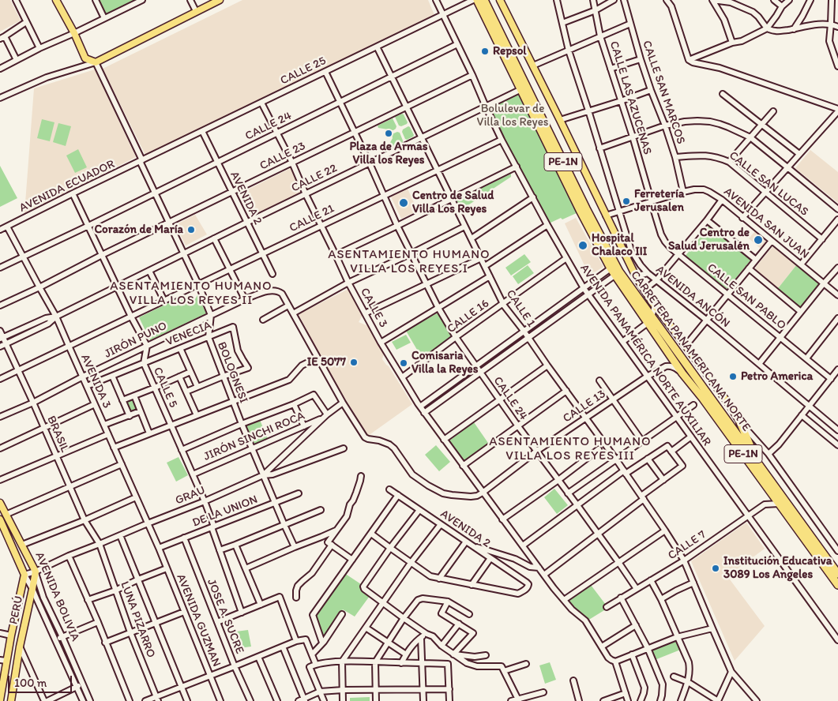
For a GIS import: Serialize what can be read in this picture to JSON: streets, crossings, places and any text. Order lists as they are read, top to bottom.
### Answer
{
  "streets": {
    "highway": ["PE-1N", "CARRETERA PANAMERICANA NORTE"],
    "main road": ["AVENIDA BOLIVIA", "PERÚ"],
    "street": [
      "CALLE 25",
      "CALLE SAN MARCOS",
      "CALLE LAS AZUCENAS",
      "CALLE 24",
      "CALLE 23",
      "CALLE 22",
      "CALLE SAN LUCAS",
      "AVENIDA ECUADOR",
      "AVENIDA 2",
      "CALLE 21",
      "AVENIDA SAN JUAN",
      "AVENIDA ANCÓN",
      "CALLE SAN PABLO",
      "CALLE 3",
      "CALLE 1",
      "CALLE 16",
      "VENECIA",
      "JIRÓN PUNO",
      "AVENIDA PANAMÉRICA NORTE AUXILIAR",
      "BOLOGNESI",
      "AVENIDA 3",
      "CALLE 5",
      "CALLE 13",
      "BRASIL",
      "JIRÓN SINCHI ROCA",
      "GRAU",
      "DE LA UNION",
      "CALLE 7",
      "JOSE A. SUCRE",
      "LUNA PIZARRO",
      "AVENIDA GUZMAN"
    ]
  },
  "crossings": [
    ["CALLE 25", "CALLE 24"],
    ["CALLE 25", "AVENIDA ECUADOR"],
    ["CALLE 25", "AVENIDA 2"],
    ["CALLE 25", "CALLE 3"],
    ["CALLE 25", "CALLE 1"],
    ["CALLE 25", "AVENIDA PANAMÉRICA NORTE AUXILIAR"],
    ["CALLE 25", "BOLOGNESI"],
    ["CALLE SAN MARCOS", "CALLE SAN LUCAS"],
    ["CALLE SAN MARCOS", "AVENIDA SAN JUAN"],
    ["CALLE LAS AZUCENAS", "AVENIDA SAN JUAN"],
    ["CALLE LAS AZUCENAS", "CALLE SAN PABLO"],
    ["CALLE 24", "CALLE 23"],
    ["CALLE 24", "CALLE 22"],
    ["CALLE 24", "AVENIDA 2"],
    ["CALLE 24", "CALLE 21"],
    ["CALLE 24", "CALLE 3"],
    ["CALLE 24", "CALLE 1"],
    ["CALLE 24", "CALLE 16"],
    ["CALLE 24", "AVENIDA PANAMÉRICA NORTE AUXILIAR"],
    ["CALLE 24", "BOLOGNESI"],
    ["CALLE 24", "AVENIDA 3"],
    ["CALLE 24", "CALLE 13"],
    ["CALLE 24", "CALLE 7"],
    ["CALLE 23", "AVENIDA 2"],
    ["CALLE 23", "CALLE 3"],
    ["CALLE 23", "CALLE 1"],
    ["CALLE 23", "AVENIDA PANAMÉRICA NORTE AUXILIAR"],
    ["CALLE 23", "BOLOGNESI"],
    ["CALLE 23", "AVENIDA 3"],
    ["CALLE 22", "AVENIDA 2"],
    ["CALLE 22", "CALLE 3"],
    ["CALLE 22", "CALLE 1"],
    ["CALLE 22", "CARRETERA PANAMERICANA NORTE"],
    ["CALLE 22", "AVENIDA PANAMÉRICA NORTE AUXILIAR"],
    ["CALLE 22", "BOLOGNESI"],
    ["CALLE 22", "AVENIDA 3"],
    ["AVENIDA ECUADOR", "BOLOGNESI"],
    ["AVENIDA ECUADOR", "AVENIDA 3"],
    ["AVENIDA 2", "CALLE 21"],
    ["CALLE 21", "CALLE 3"],
    ["CALLE 21", "CALLE 1"],
    ["CALLE 21", "AVENIDA PANAMÉRICA NORTE AUXILIAR"],
    ["CALLE 21", "BOLOGNESI"],
    ["CALLE 21", "AVENIDA 3"],
    ["CALLE 21", "BRASIL"],
    ["AVENIDA SAN JUAN", "AVENIDA ANCÓN"],
    ["AVENIDA SAN JUAN", "CALLE SAN PABLO"],
    ["CALLE 3", "CALLE 16"],
    ["CALLE 3", "CALLE 13"],
    ["CALLE 1", "CALLE 16"],
    ["CALLE 1", "CALLE 13"],
    ["CALLE 1", "CALLE 7"],
    ["CALLE 16", "AVENIDA PANAMÉRICA NORTE AUXILIAR"],
    ["VENECIA", "BOLOGNESI"],
    ["VENECIA", "AVENIDA 3"],
    ["VENECIA", "CALLE 5"],
    ["JIRÓN PUNO", "BOLOGNESI"],
    ["JIRÓN PUNO", "AVENIDA 3"],
    ["JIRÓN PUNO", "CALLE 5"],
    ["JIRÓN PUNO", "BRASIL"],
    ["CARRETERA PANAMERICANA NORTE", "CALLE 13"],
    ["CARRETERA PANAMERICANA NORTE", "CALLE 7"],
    ["AVENIDA PANAMÉRICA NORTE AUXILIAR", "CALLE 13"],
    ["AVENIDA PANAMÉRICA NORTE AUXILIAR", "CALLE 7"],
    ["BOLOGNESI", "JIRÓN SINCHI ROCA"],
    ["BOLOGNESI", "GRAU"],
    ["BOLOGNESI", "DE LA UNION"],
    ["AVENIDA 3", "GRAU"],
    ["AVENIDA 3", "DE LA UNION"],
    ["AVENIDA 3", "AVENIDA GUZMAN"],
    ["CALLE 5", "JIRÓN SINCHI ROCA"],
    ["CALLE 5", "GRAU"],
    ["CALLE 5", "DE LA UNION"],
    ["BRASIL", "GRAU"],
    ["BRASIL", "LUNA PIZARRO"],
    ["JIRÓN SINCHI ROCA", "GRAU"],
    ["GRAU", "AVENIDA BOLIVIA"],
    ["GRAU", "PERÚ"],
    ["GRAU", "LUNA PIZARRO"],
    ["DE LA UNION", "JOSE A. SUCRE"],
    ["DE LA UNION", "AVENIDA GUZMAN"],
    ["AVENIDA BOLIVIA", "PERÚ"]
  ],
  "districts": ["ASENTAMIENTO HUMANO VILLA LOS REYES I", "ASENTAMIENTO HUMANO VILLA LOS REYES II", "ASENTAMIENTO HUMANO VILLA LOS REYES III"],
  "parks": ["Bolulevar de Villa los Reyes"],
  "places": [
    "Repsol",
    "Plaza de Armas Villa los Reyes",
    "Ferretería Jerusalen",
    "Centro de Salud Villa Los Reyes",
    "Corazón de María",
    "Centro de Salud Jerusalén",
    "Hospital Chalaco III",
    "IE 5077",
    "Comisaria Villa la Reyes",
    "Petro America",
    "Institución Educativa 3089 Los Angeles"
  ],
  "scale_bar": "100 m"
}
